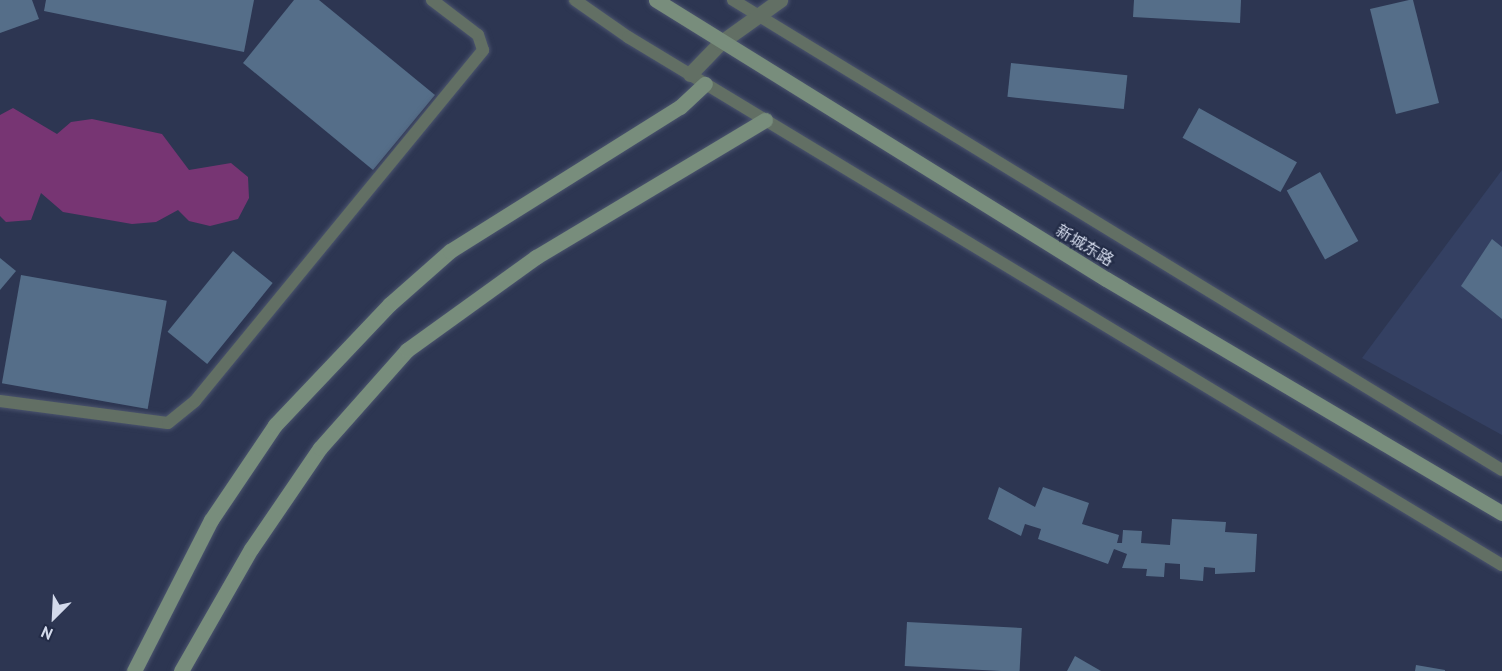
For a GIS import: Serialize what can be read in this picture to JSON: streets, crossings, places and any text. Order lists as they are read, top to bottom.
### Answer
{
  "streets": {
    "main road": ["新城东路"]
  },
  "north": "bottom left"
}
